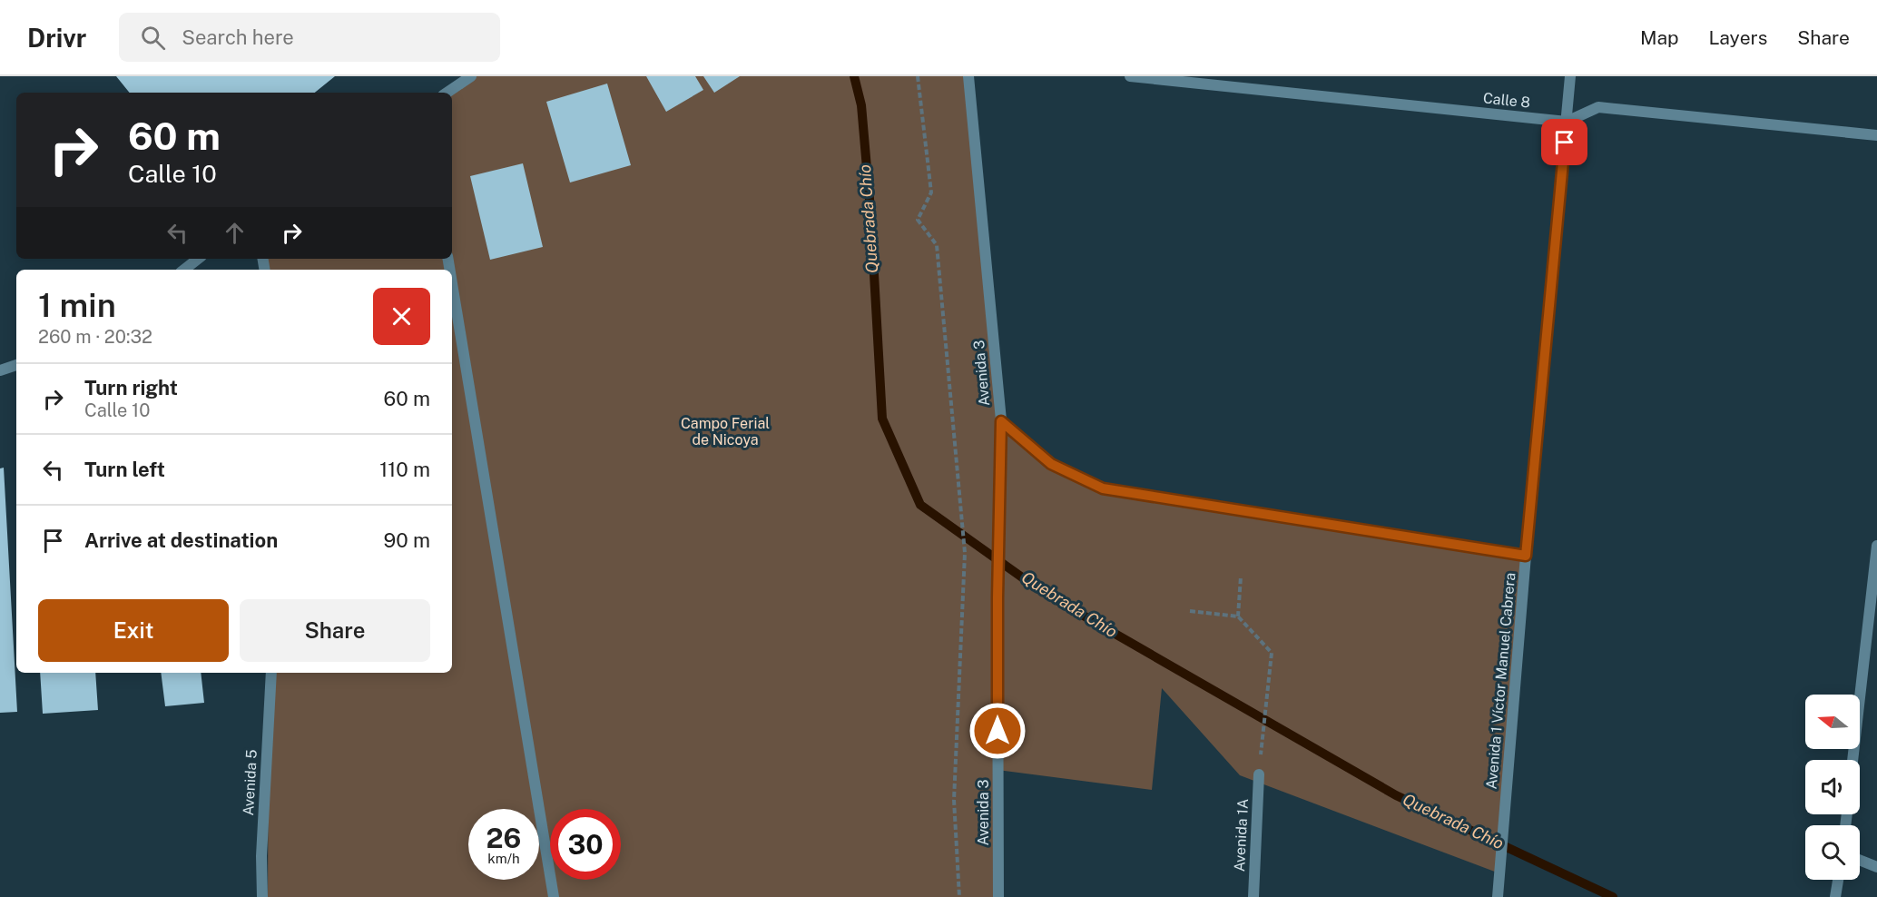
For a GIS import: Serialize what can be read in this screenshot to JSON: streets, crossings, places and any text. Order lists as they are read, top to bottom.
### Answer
{
  "streets": {
    "street": [
      "Calle 8",
      "Avenida 3",
      "Avenida 1 Víctor Manuel Cabrera",
      "Avenida 5",
      "Avenida 1A"
    ]
  },
  "crossings": [
    ["Calle 8", "Avenida 1 Víctor Manuel Cabrera"]
  ],
  "water": ["Quebrada Chío"],
  "parks": ["Campo Ferial de Nicoya"],
  "north": "left",
  "page": {
    "header": "Drivr",
    "search": "Search here",
    "nav": ["Map", "Layers", "Share"],
    "turn": ["60 m", "Calle 10"],
    "heading": ["1 min", "260 m · 20:32"],
    "list": [
      {
        "name": "Turn right",
        "note": "Calle 10",
        "value": "60 m"
      },
      {
        "name": "Turn left",
        "value": "110 m"
      },
      {
        "name": "Arrive at destination",
        "value": "90 m"
      }
    ],
    "buttons": ["Exit", "Share"],
    "speed": "26 km/h",
    "limit": "30"
  }
}
